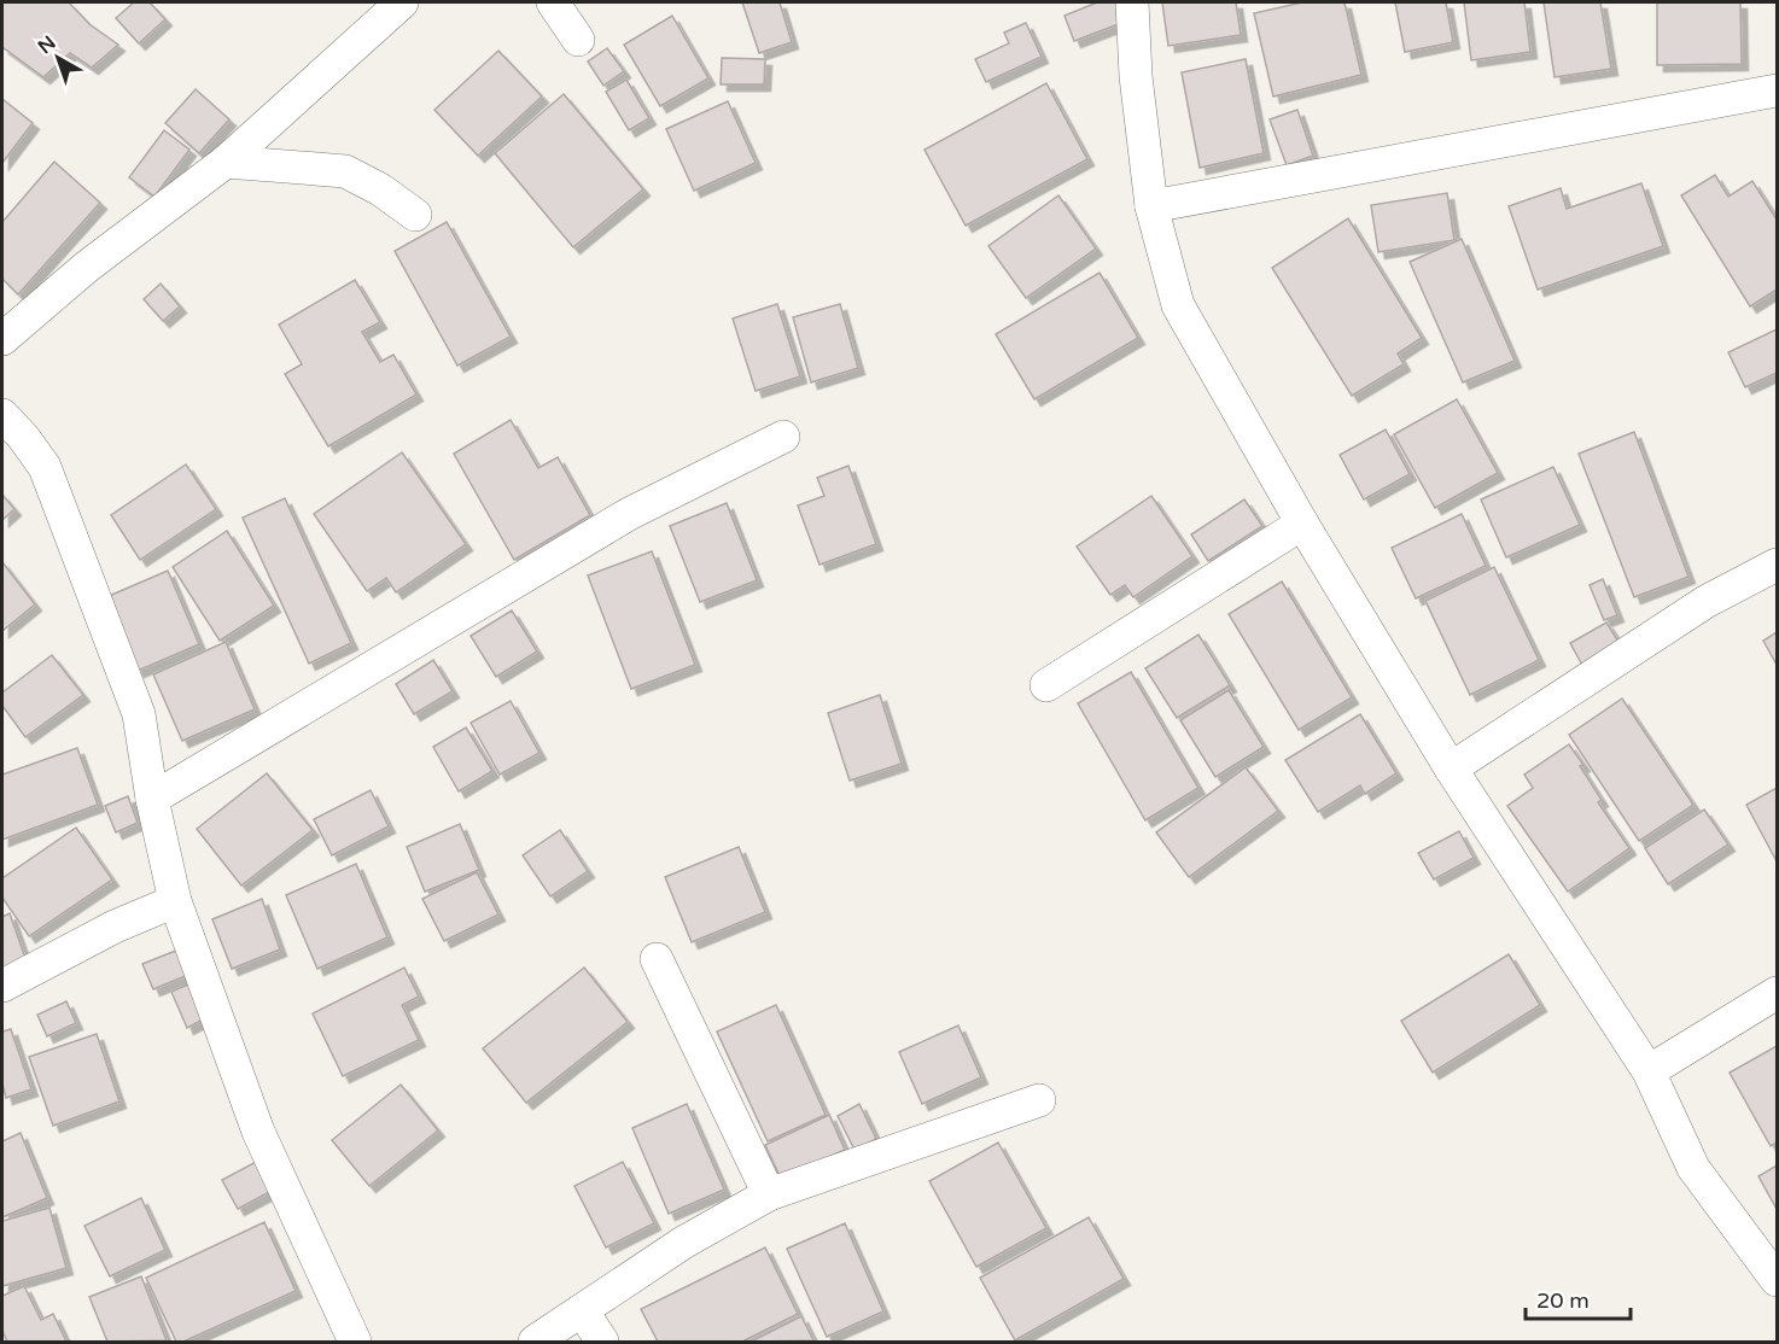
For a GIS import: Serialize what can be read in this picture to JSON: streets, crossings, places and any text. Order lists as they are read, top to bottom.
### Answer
{
  "scale_bar": "20 m",
  "north": "top left"
}
